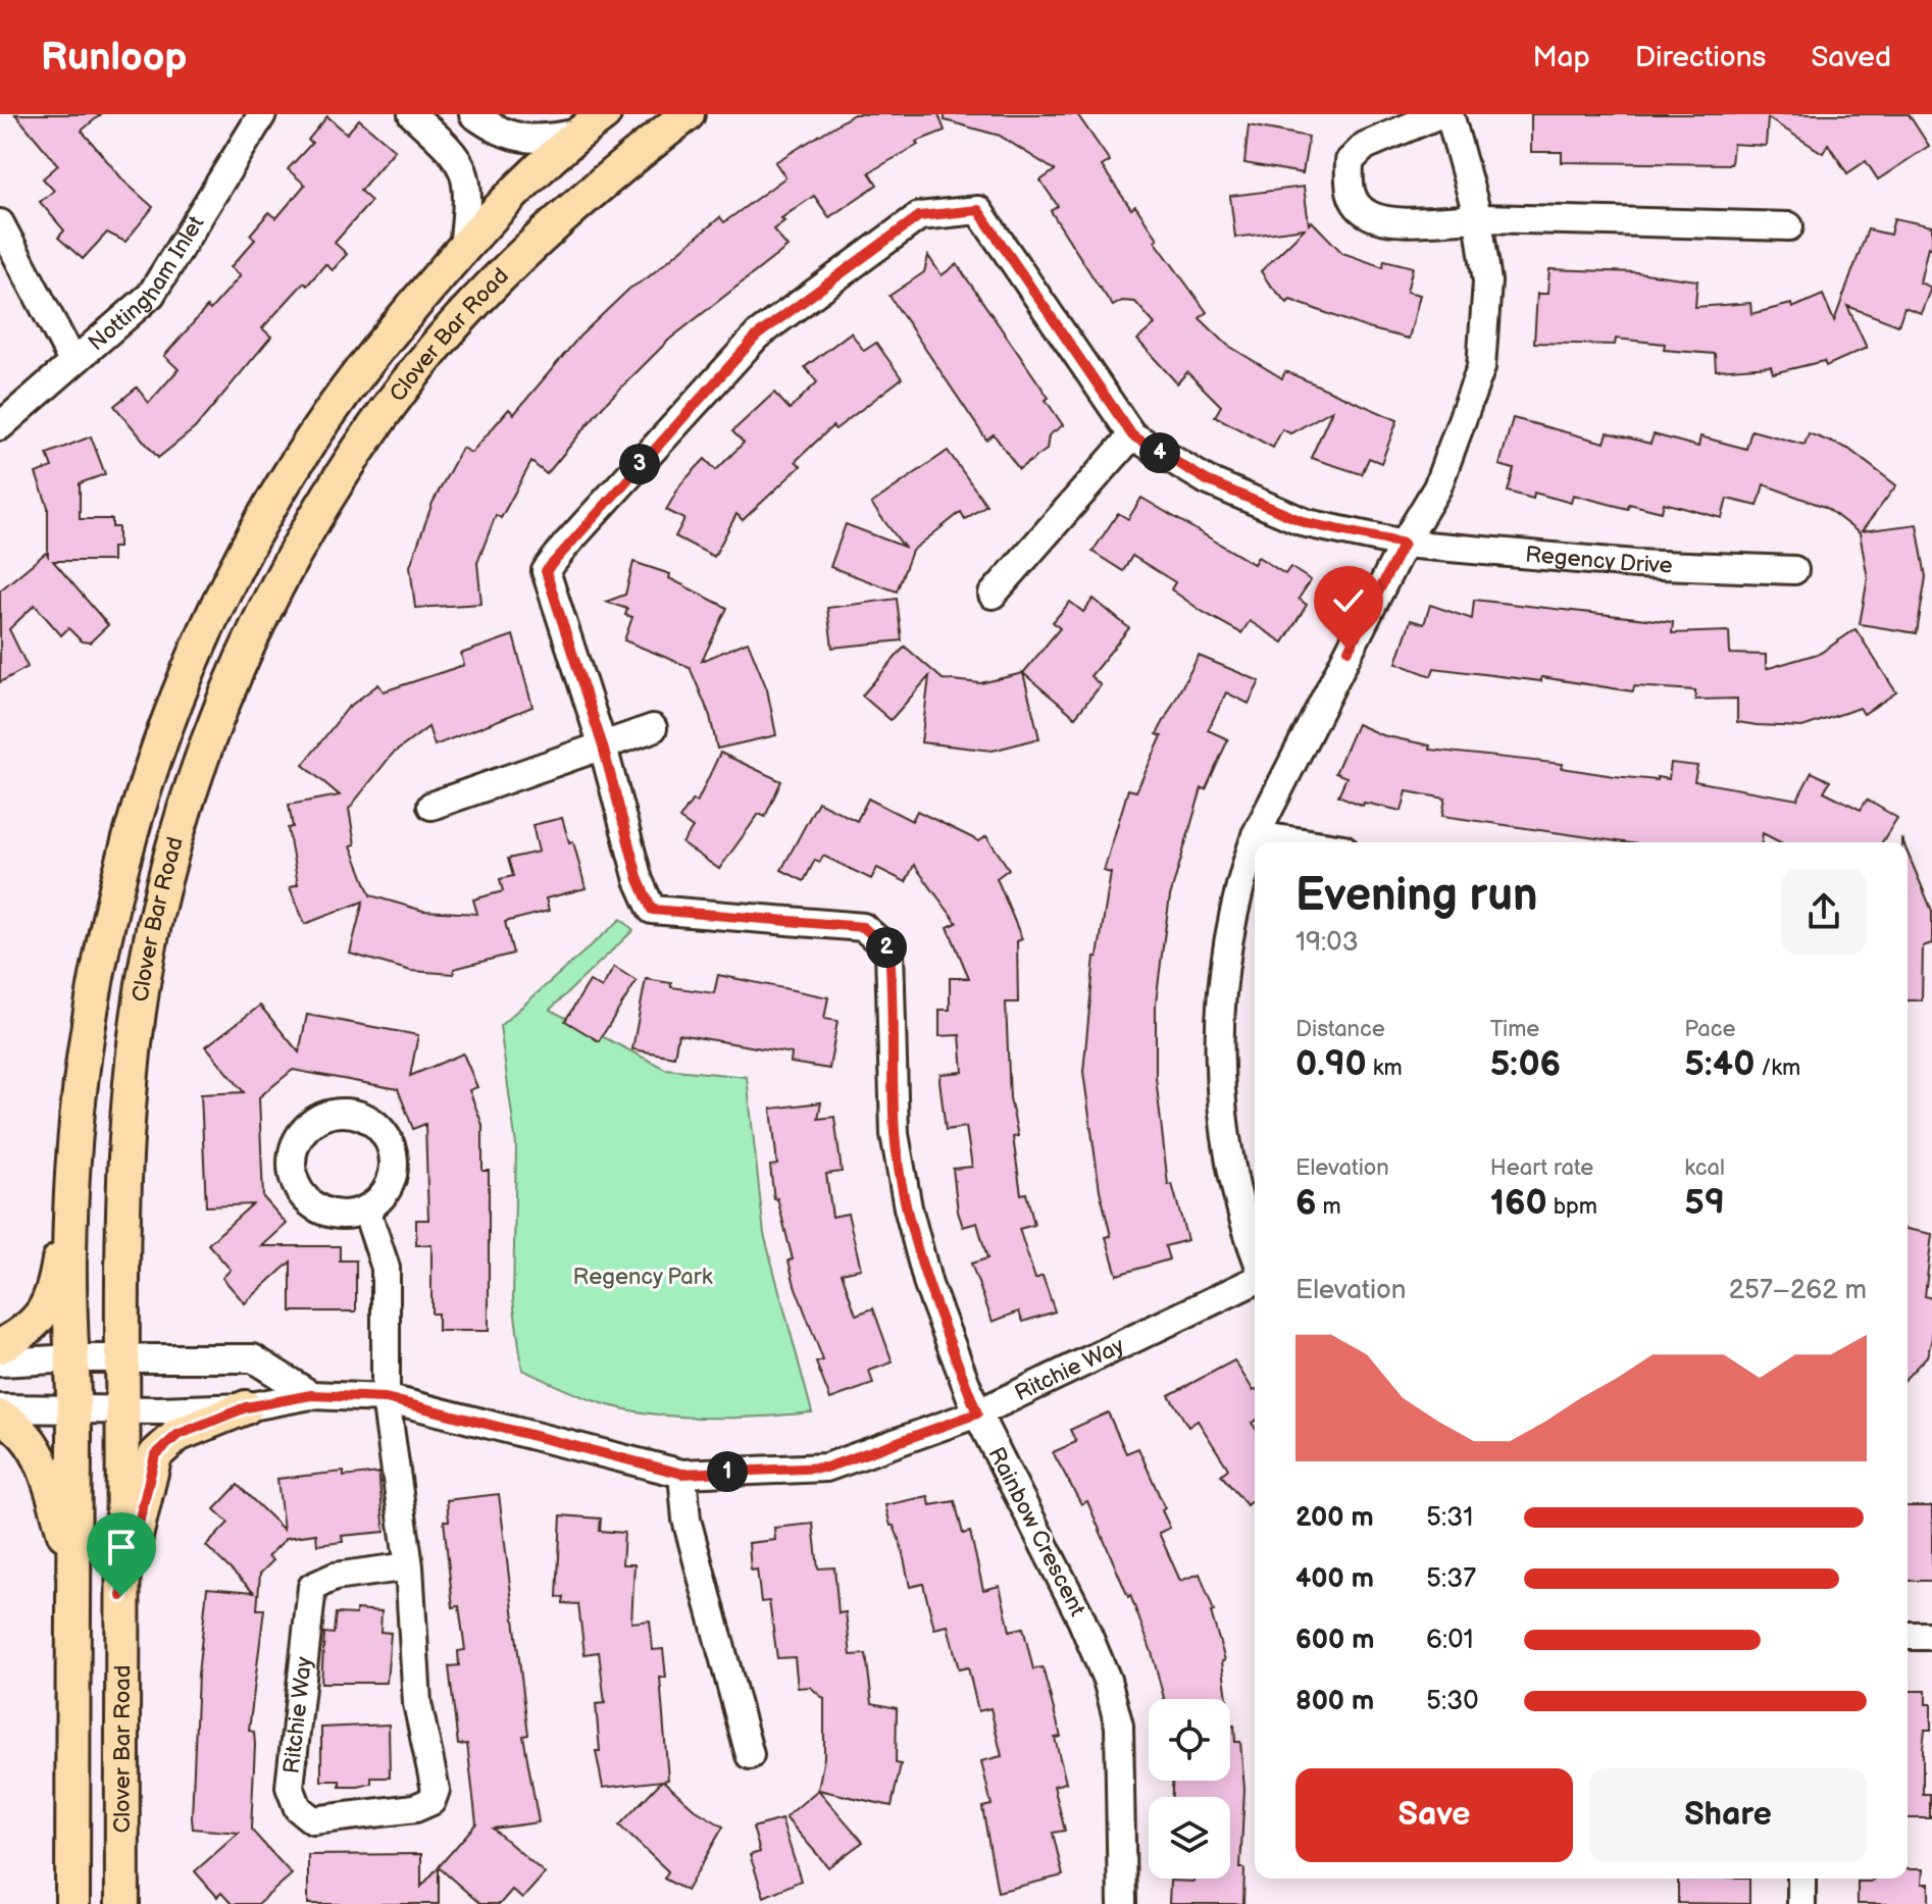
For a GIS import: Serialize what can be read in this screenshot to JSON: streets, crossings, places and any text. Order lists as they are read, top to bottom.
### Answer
{
  "streets": {
    "main road": ["Clover Bar Road"],
    "street": [
      "Nottingham Inlet",
      "Regency Drive",
      "Ritchie Way",
      "Rainbow Crescent"
    ]
  },
  "crossings": [
    ["Clover Bar Road", "Ritchie Way"],
    ["Regency Drive", "Rainbow Crescent"],
    ["Ritchie Way", "Rainbow Crescent"]
  ],
  "parks": ["Regency Park"],
  "page": {
    "header": "Runloop",
    "nav": ["Map", "Directions", "Saved"],
    "pins": [
      "4",
      "3",
      "2",
      "1"
    ],
    "heading": ["Evening run", "19:03"],
    "stats": [
      ["Distance", "0.90 km"],
      ["Time", "5:06"],
      ["Pace", "5:40 /km"],
      ["Elevation", "6 m"],
      ["Heart rate", "160 bpm"],
      ["kcal", "59"]
    ],
    "chart": ["Elevation", "257–262 m"],
    "list": [
      {
        "name": "200 m",
        "note": "5:31"
      },
      {
        "name": "400 m",
        "note": "5:37"
      },
      {
        "name": "600 m",
        "note": "6:01"
      },
      {
        "name": "800 m",
        "note": "5:30"
      }
    ],
    "buttons": ["Save", "Share"]
  }
}
